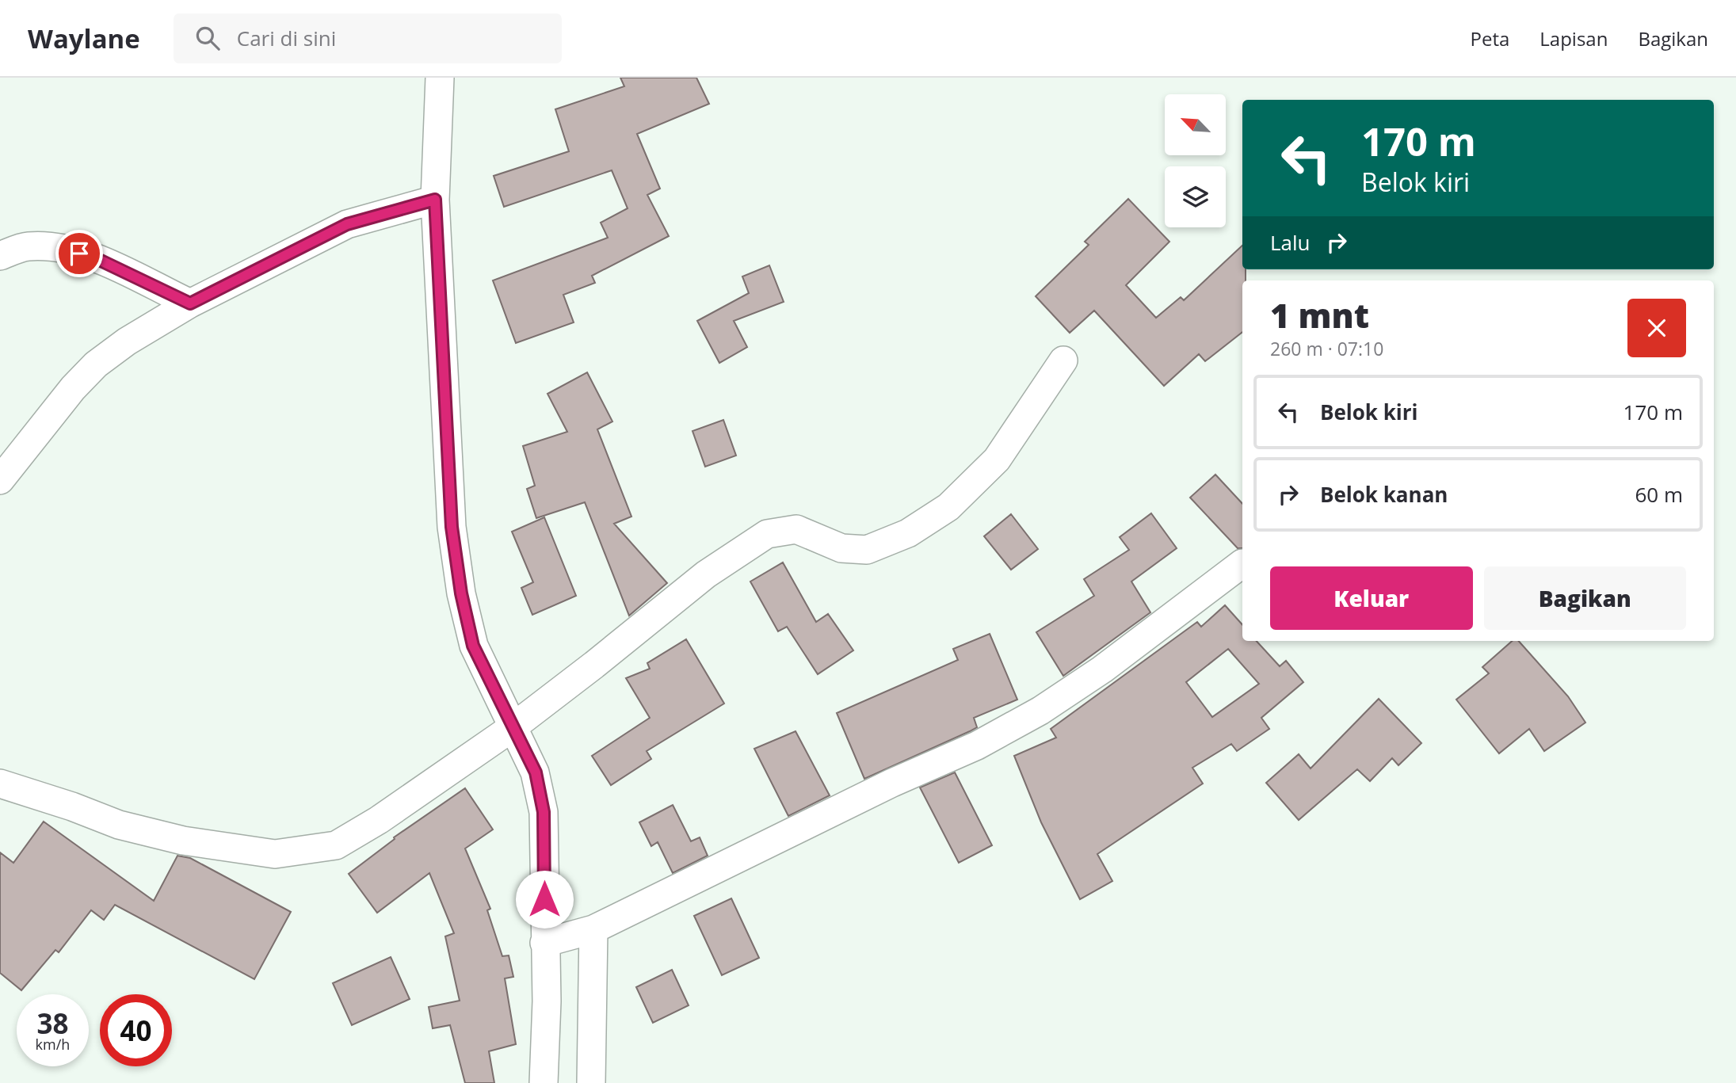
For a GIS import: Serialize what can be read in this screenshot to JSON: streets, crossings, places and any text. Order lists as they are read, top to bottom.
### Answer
{
  "north": "top left",
  "page": {
    "header": "Waylane",
    "search": "Cari di sini",
    "nav": ["Peta", "Lapisan", "Bagikan"],
    "turn": ["170 m", "Belok kiri"],
    "then": "Lalu",
    "heading": ["1 mnt", "260 m · 07:10"],
    "list": [
      {
        "name": "Belok kiri",
        "value": "170 m"
      },
      {
        "name": "Belok kanan",
        "value": "60 m"
      }
    ],
    "buttons": ["Keluar", "Bagikan"],
    "speed": "38 km/h",
    "limit": "40"
  }
}
